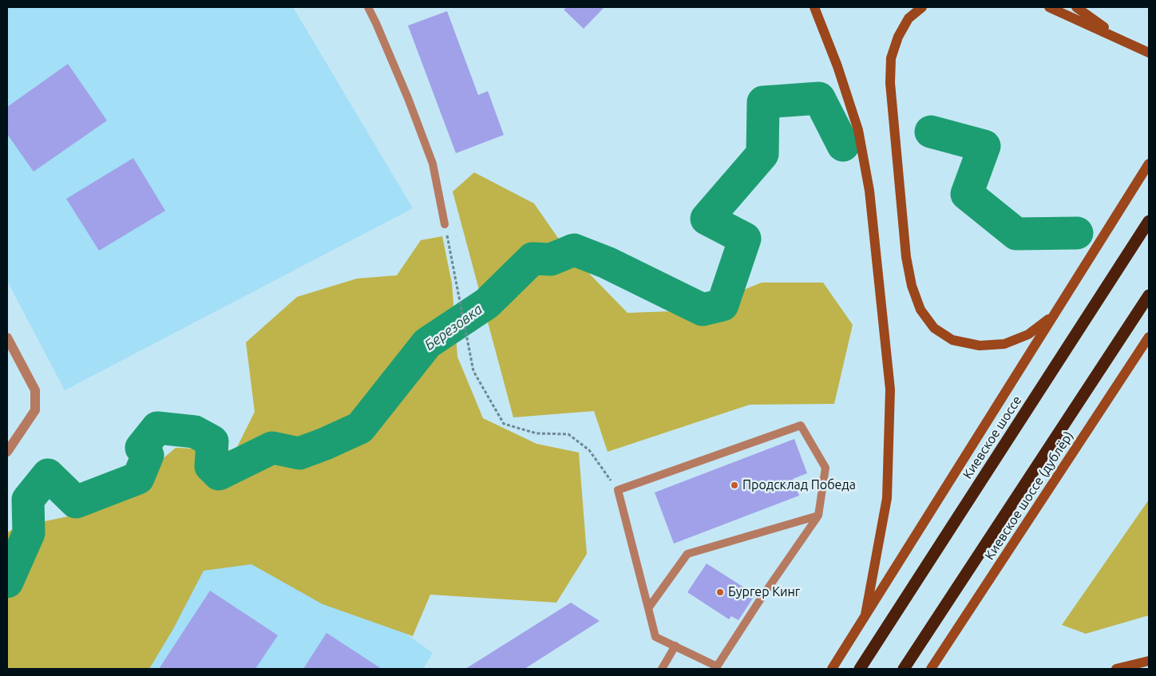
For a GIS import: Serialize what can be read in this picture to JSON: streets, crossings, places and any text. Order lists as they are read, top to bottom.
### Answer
{
  "streets": {
    "highway": ["Киевское шоссе"],
    "main road": ["Киевское шоссе (дублёр)"]
  },
  "water": ["Березовка"],
  "places": ["Продсклад Победа", "Бургер Кинг"]
}
